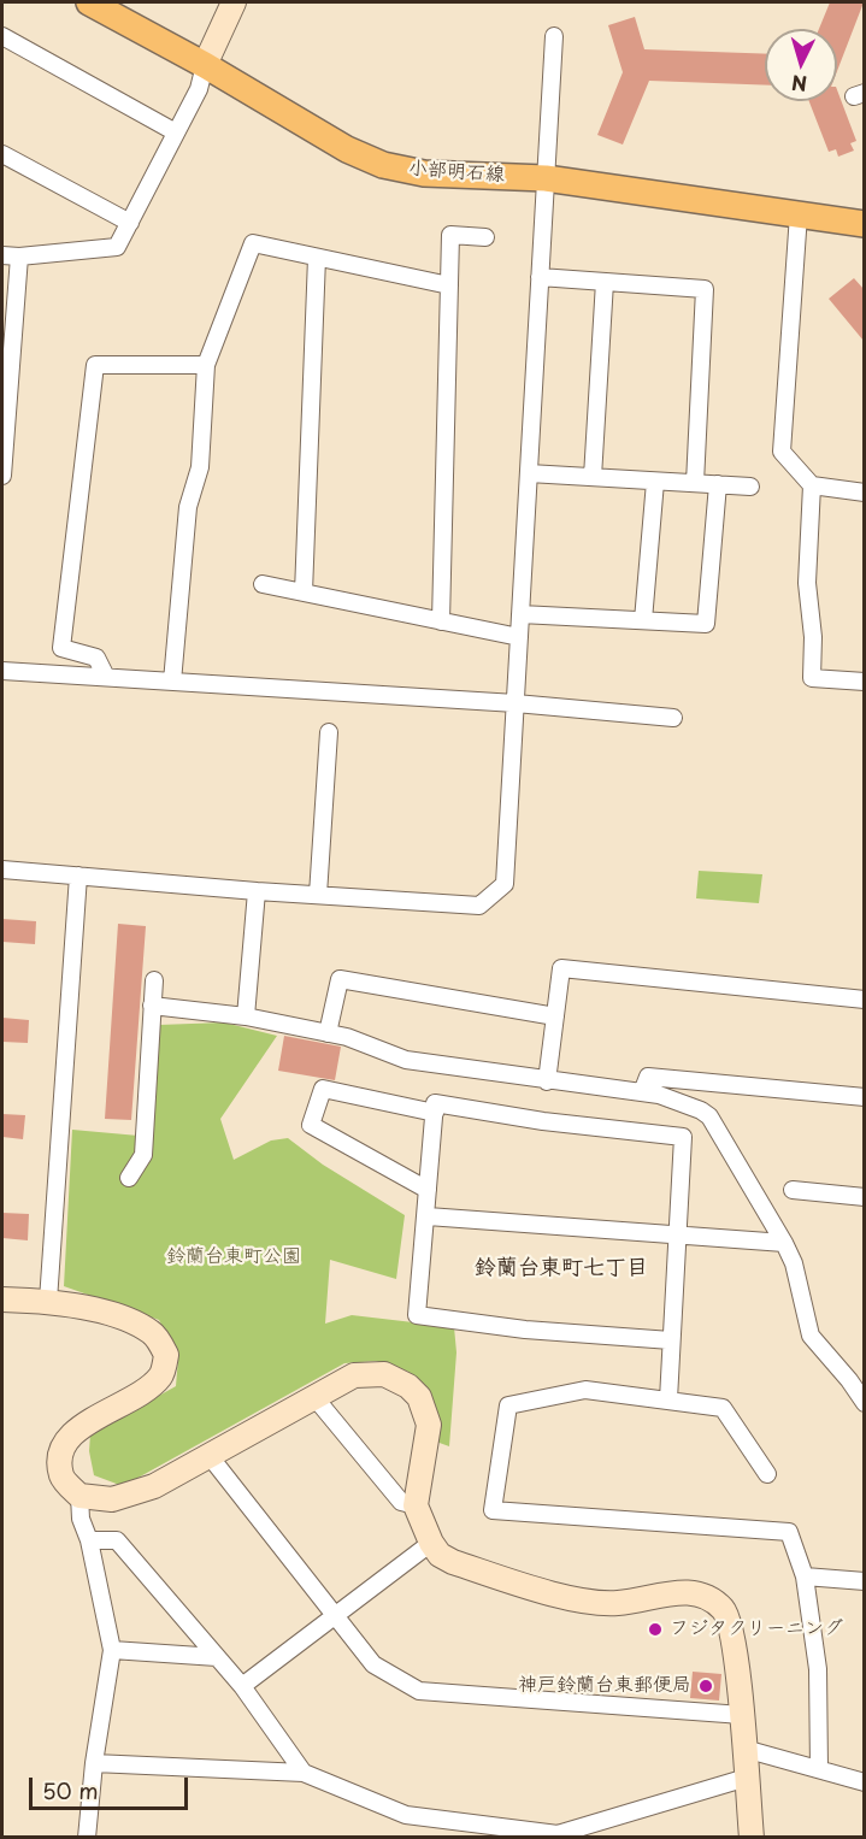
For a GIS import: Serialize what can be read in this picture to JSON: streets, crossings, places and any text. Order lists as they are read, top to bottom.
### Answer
{
  "streets": {
    "main road": ["小部明石線"]
  },
  "districts": ["鈴蘭台東町七丁目"],
  "parks": ["鈴蘭台東町公園"],
  "places": ["フジタクリーニング", "神戸鈴蘭台東郵便局"],
  "scale_bar": "50 m",
  "north": "bottom"
}
